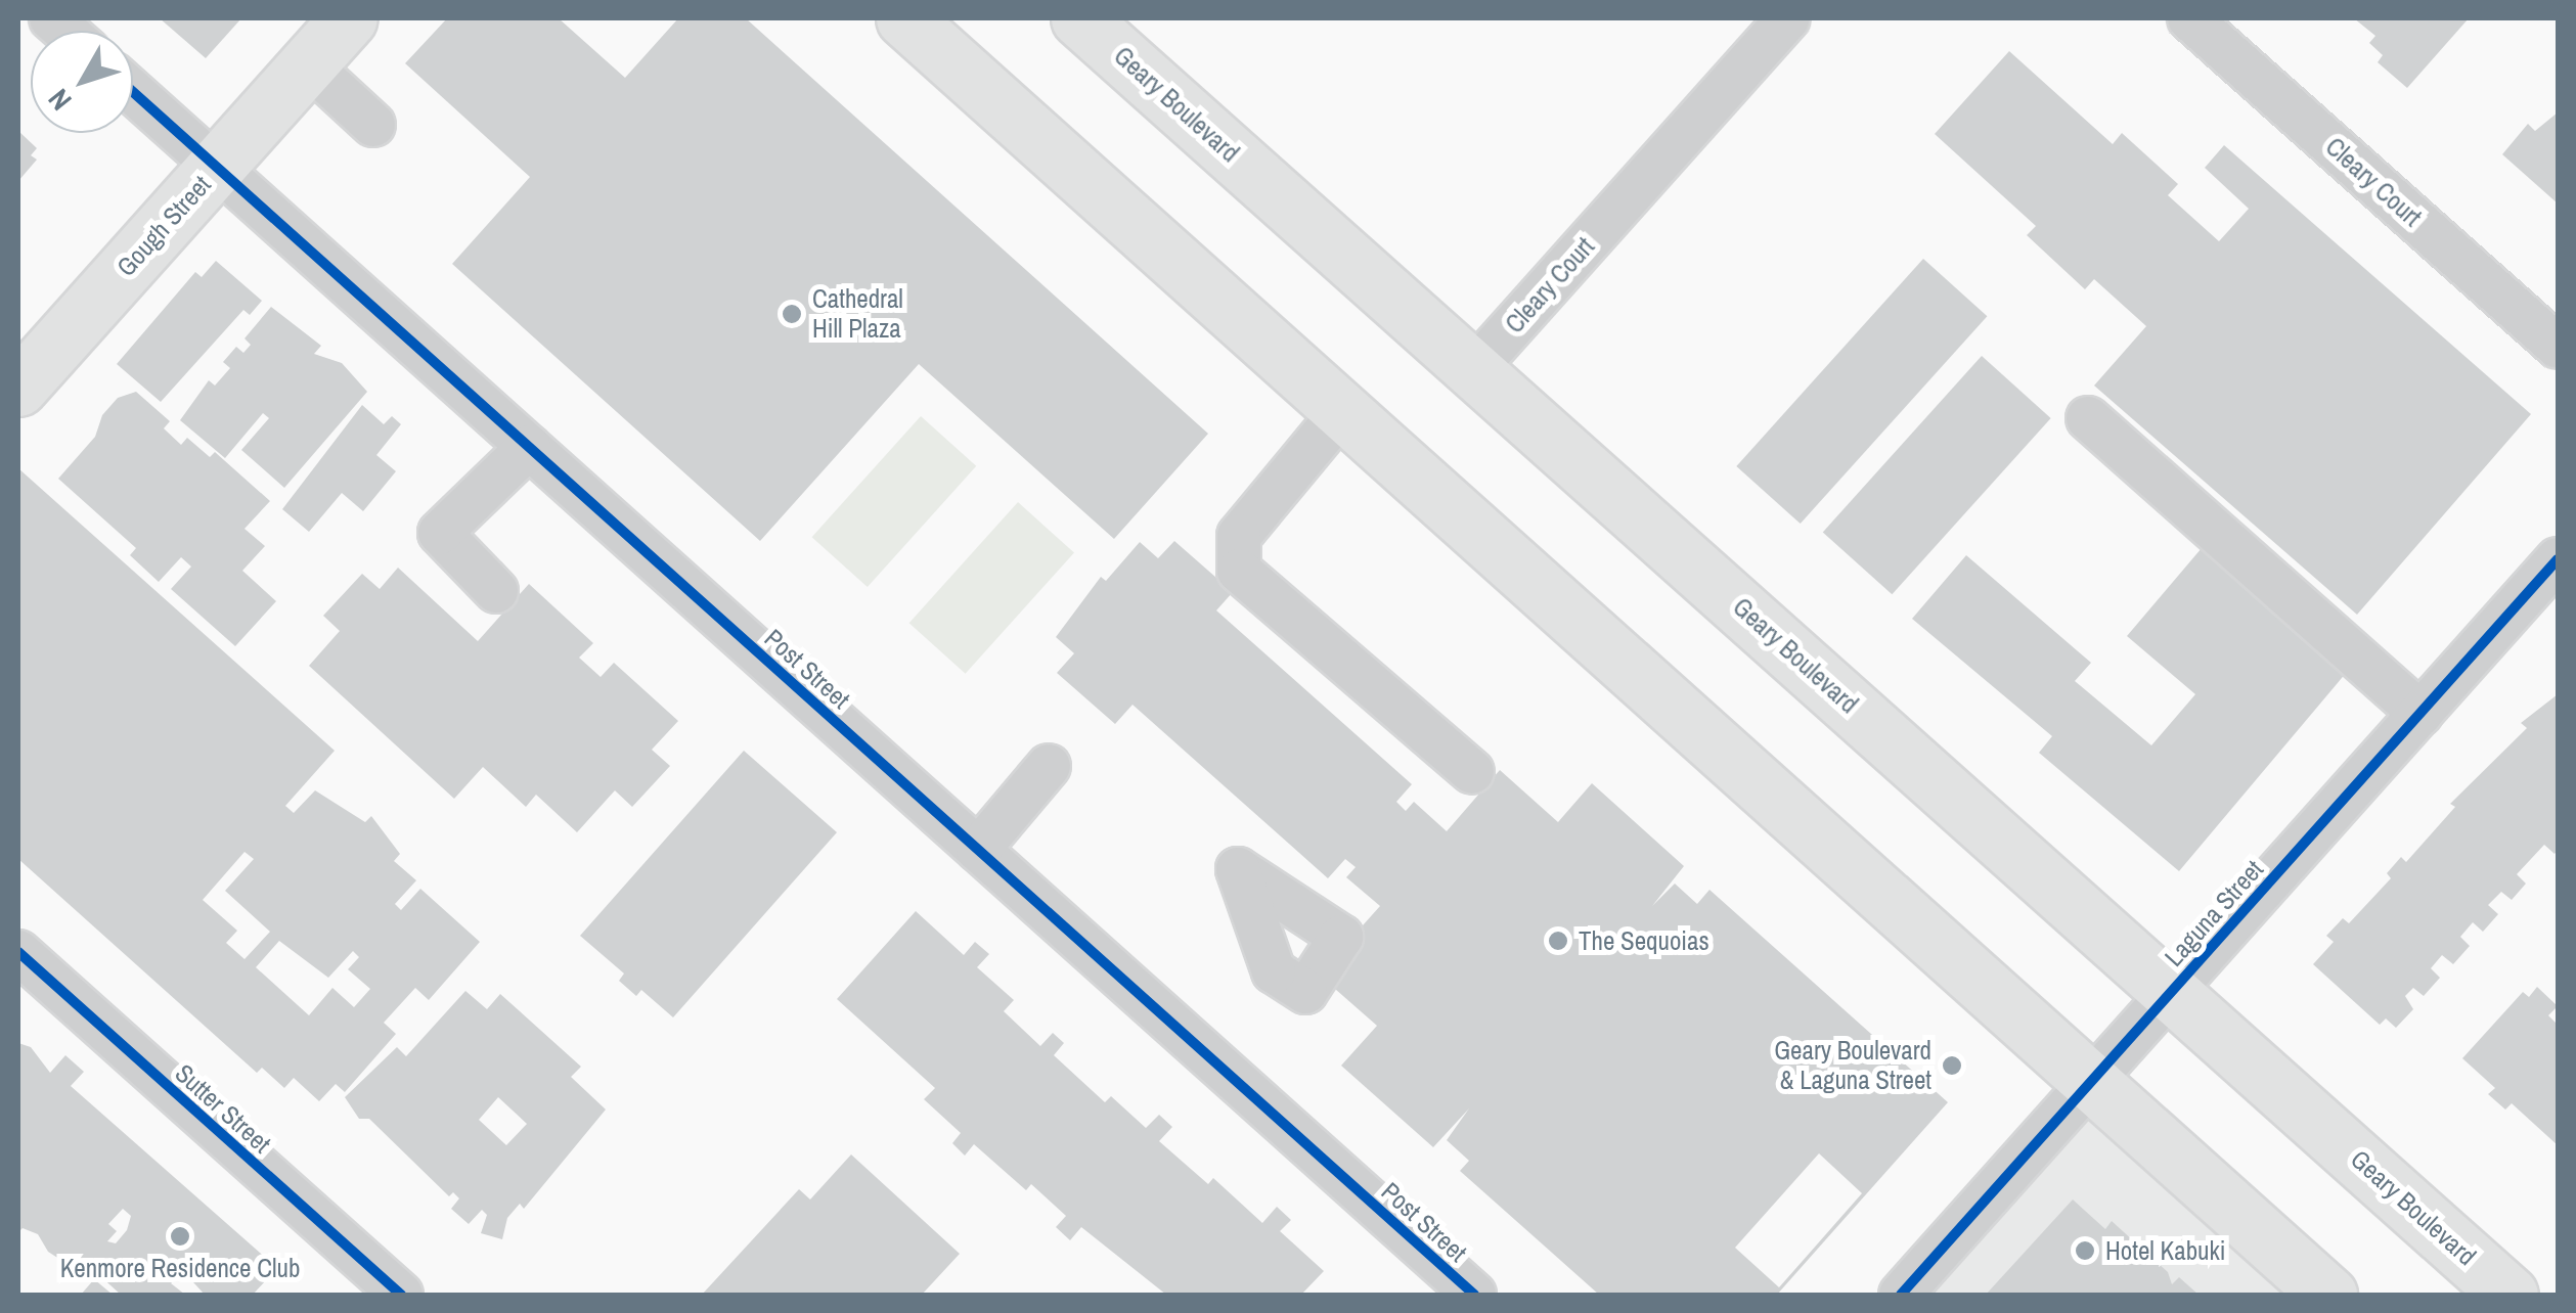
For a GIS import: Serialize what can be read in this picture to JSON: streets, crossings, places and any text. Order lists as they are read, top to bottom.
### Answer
{
  "streets": {
    "main road": ["Geary Boulevard", "Gough Street"],
    "street": [
      "Cleary Court",
      "Post Street",
      "Laguna Street",
      "Sutter Street"
    ]
  },
  "crossings": [
    ["Geary Boulevard", "Cleary Court"],
    ["Geary Boulevard", "Laguna Street"],
    ["Gough Street", "Post Street"]
  ],
  "places": [
    "Cathedral Hill Plaza",
    "The Sequoias",
    "Geary Boulevard & Laguna Street",
    "Kenmore Residence Club",
    "Hotel Kabuki"
  ],
  "north": "bottom left"
}
